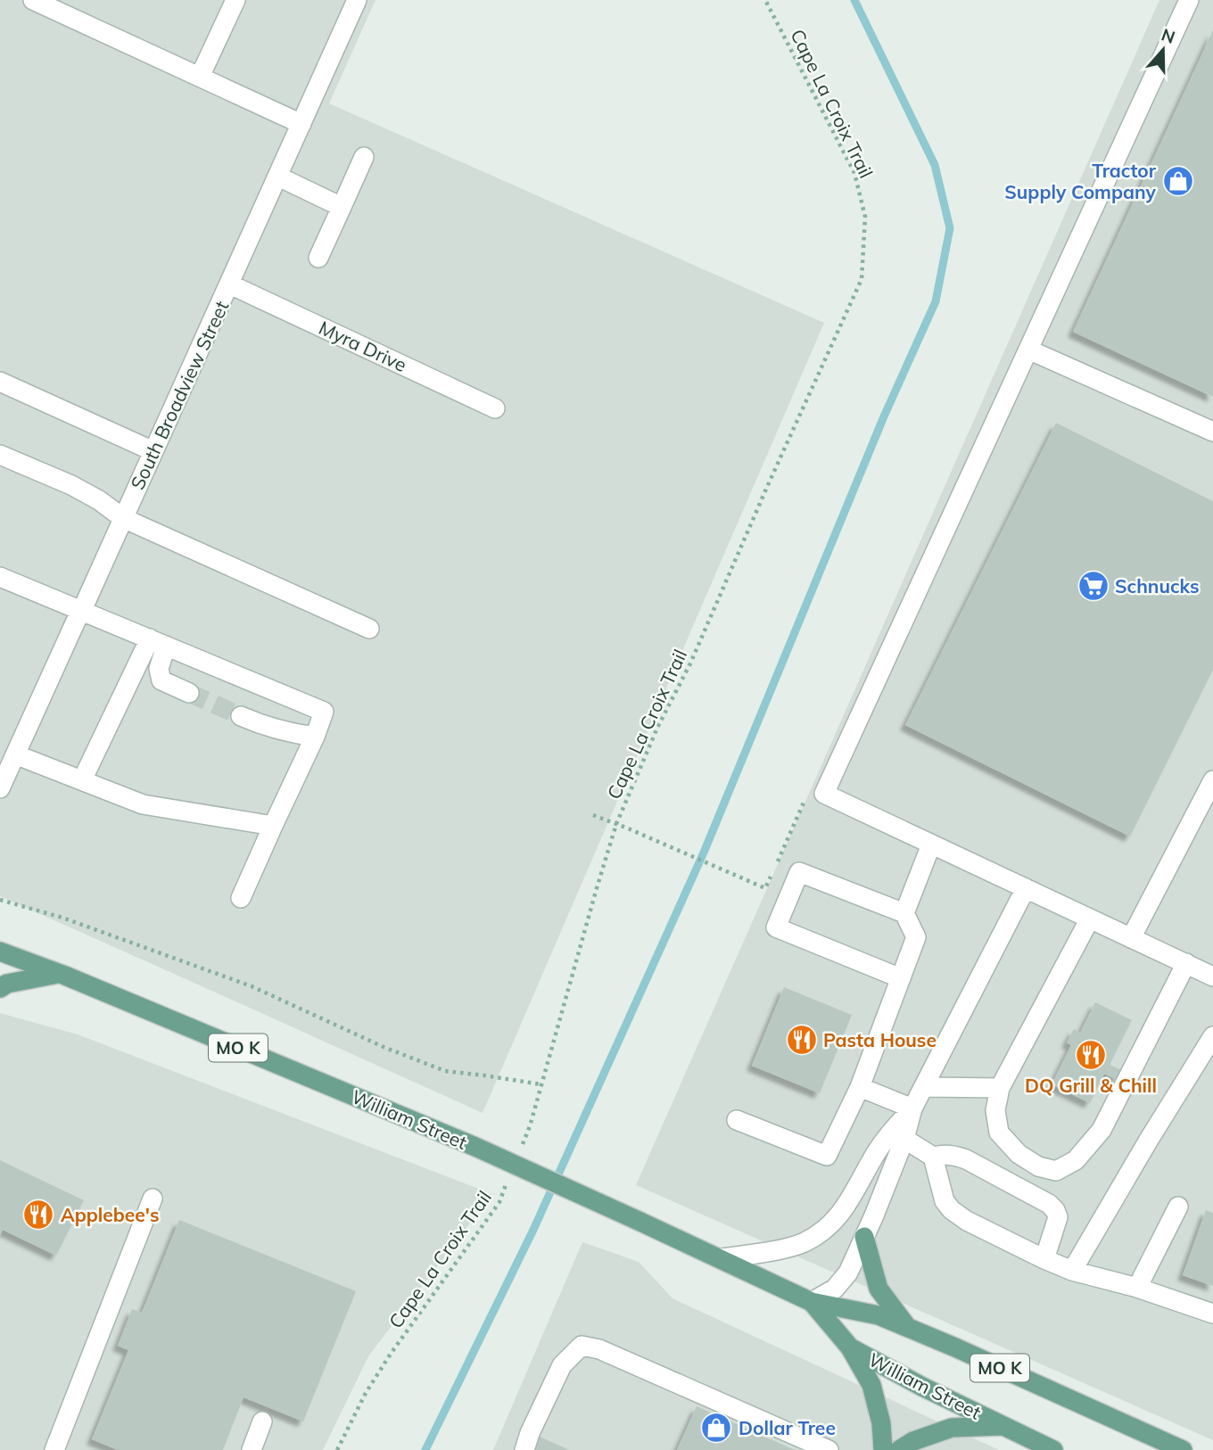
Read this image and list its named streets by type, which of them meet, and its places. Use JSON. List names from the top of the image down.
{
  "streets": {
    "main road": ["MO K", "William Street"],
    "street": ["Myra Drive", "South Broadview Street"],
    "path": ["Cape La Croix Trail"]
  },
  "crossings": [
    ["Myra Drive", "South Broadview Street"]
  ],
  "places": {
    "shop": ["Tractor Supply Company", "Dollar Tree"],
    "supermarket": ["Schnucks"],
    "restaurant": ["Pasta House", "DQ Grill & Chill", "Applebee's"]
  },
  "north": "top"
}
